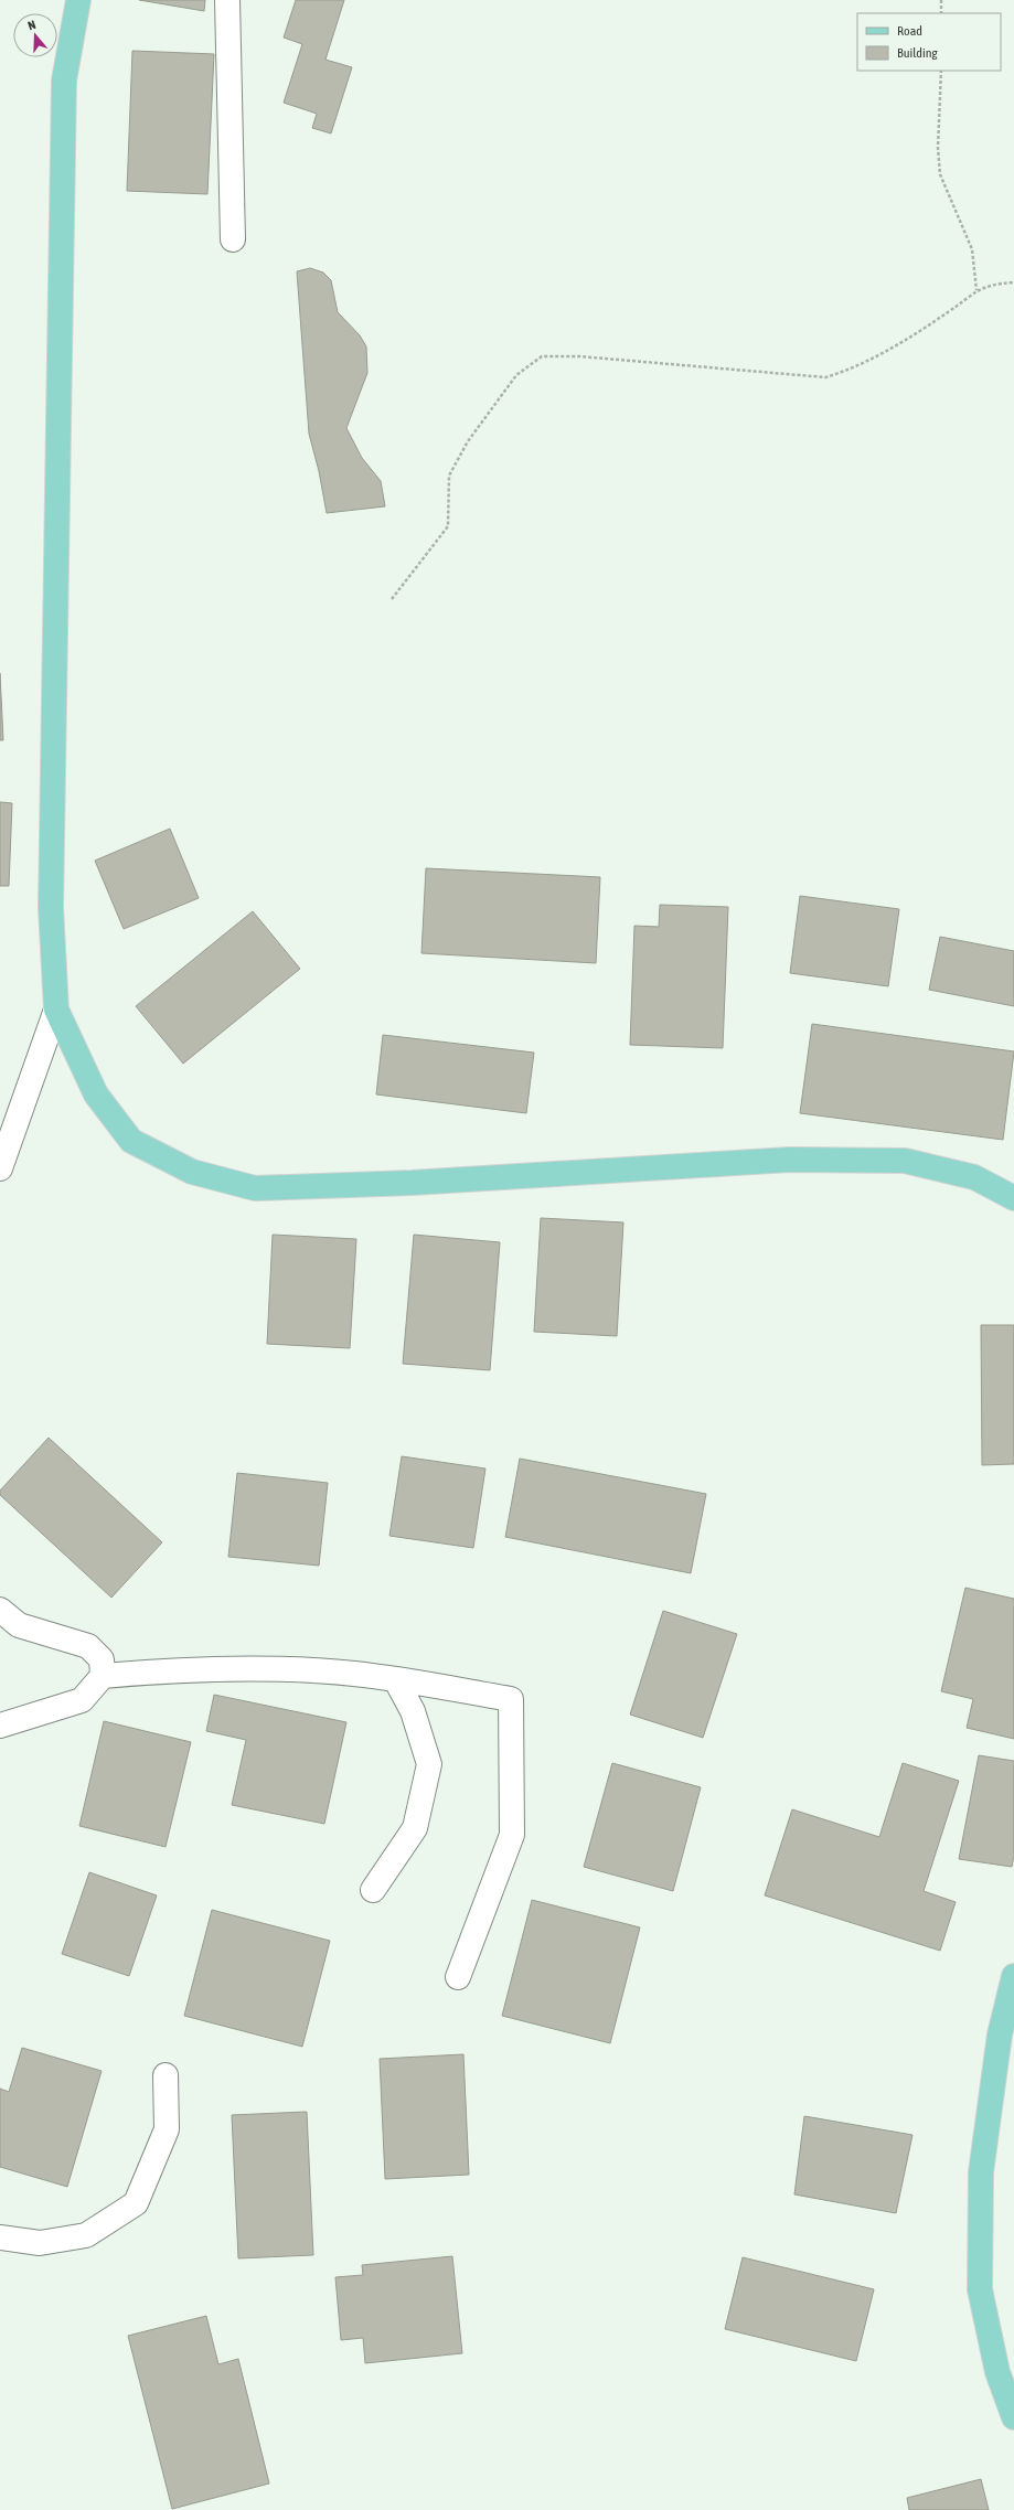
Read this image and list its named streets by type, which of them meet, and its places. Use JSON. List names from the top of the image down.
{
  "legend": ["Road", "Building"],
  "north": "top"
}
